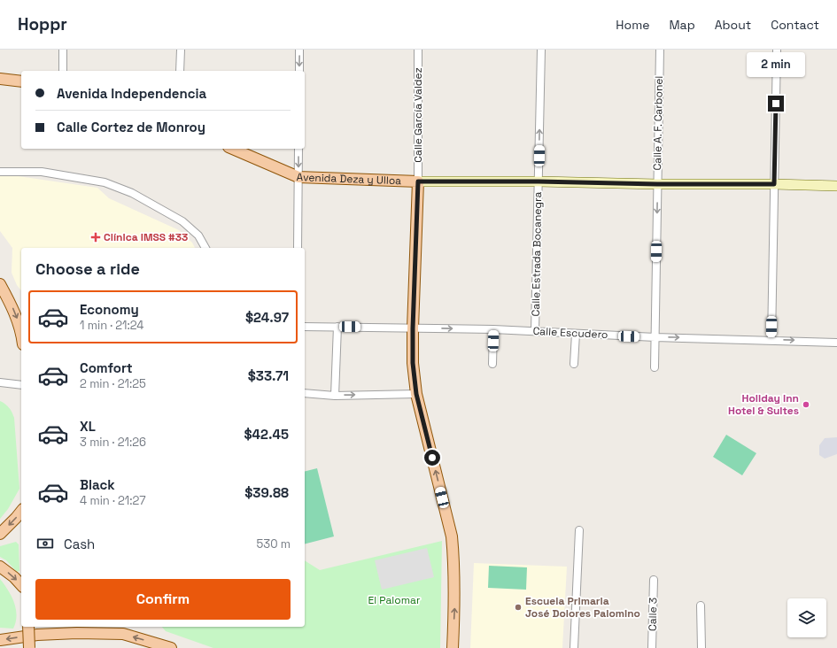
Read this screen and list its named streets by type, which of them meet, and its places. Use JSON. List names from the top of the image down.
{
  "streets": {
    "main road": ["Avenida Deza y Ulloa"],
    "street": [
      "Calle García Valdez",
      "Calle A. F. Carbonel",
      "Calle Estrada Bocanegra",
      "Calle Escudero",
      "Calle 3"
    ]
  },
  "crossings": [
    ["Calle García Valdez", "Avenida Deza y Ulloa"],
    ["Calle A. F. Carbonel", "Avenida Deza y Ulloa"],
    ["Calle A. F. Carbonel", "Calle Escudero"],
    ["Avenida Deza y Ulloa", "Calle Estrada Bocanegra"],
    ["Calle Estrada Bocanegra", "Calle Escudero"]
  ],
  "one_way": ["Calle A. F. Carbonel", "Calle Estrada Bocanegra", "Calle Escudero"],
  "parks": ["El Palomar"],
  "places": {
    "health": ["Clínica IMSS #33"],
    "other": ["Holiday Inn Hotel & Suites", "Escuela Primaria José Dolores Palomino"]
  },
  "page": {
    "header": "Hoppr",
    "nav": [
      "Home",
      "Map",
      "About",
      "Contact"
    ],
    "bubble": "2 min",
    "banner": ["Avenida Independencia", "Calle Cortez de Monroy"],
    "heading": "Choose a ride",
    "list": [
      {
        "name": "Economy",
        "note": "1 min · 21:24",
        "value": "$24.97"
      },
      {
        "name": "Comfort",
        "note": "2 min · 21:25",
        "value": "$33.71"
      },
      {
        "name": "XL",
        "note": "3 min · 21:26",
        "value": "$42.45"
      },
      {
        "name": "Black",
        "note": "4 min · 21:27",
        "value": "$39.88"
      }
    ],
    "pay": ["Cash", "530 m"],
    "buttons": "Confirm"
  }
}
